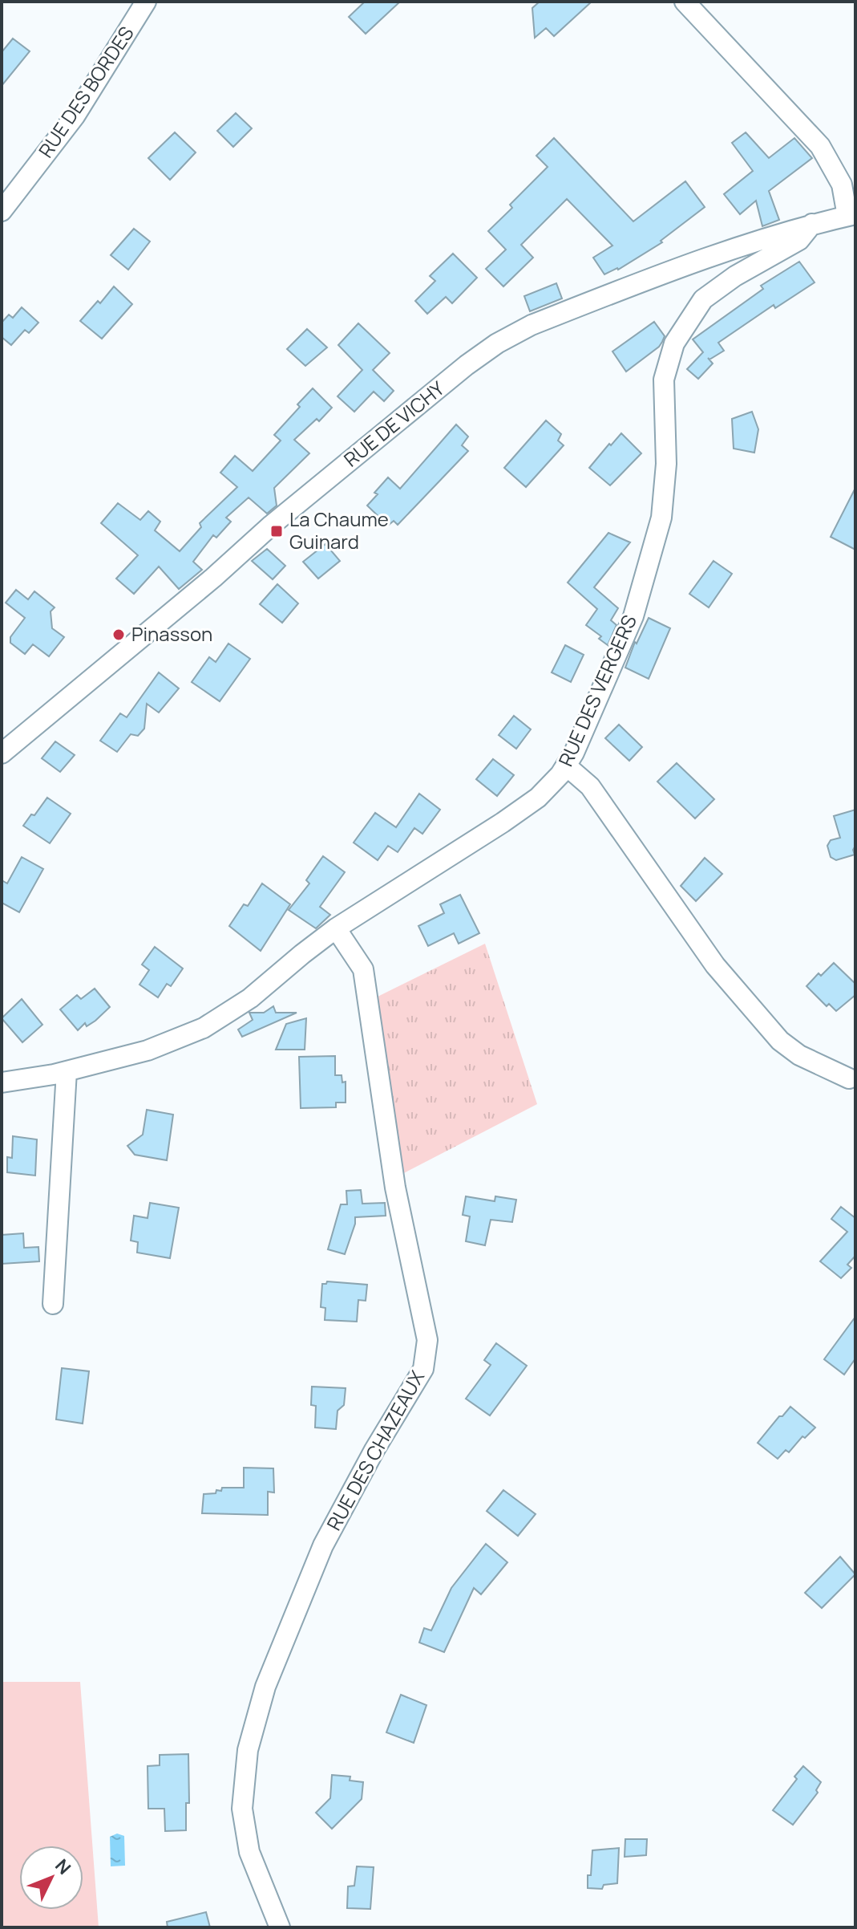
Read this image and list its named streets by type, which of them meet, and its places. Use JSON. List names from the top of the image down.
{
  "streets": {
    "street": [
      "RUE DES BORDES",
      "RUE DE VICHY",
      "RUE DES VERGERS",
      "RUE DES CHAZEAUX"
    ]
  },
  "crossings": [
    ["RUE DE VICHY", "RUE DES VERGERS"],
    ["RUE DES VERGERS", "RUE DES CHAZEAUX"]
  ],
  "places": {
    "transit": ["La Chaume Guinard"],
    "other": ["Pinasson"]
  },
  "north": "top right"
}
